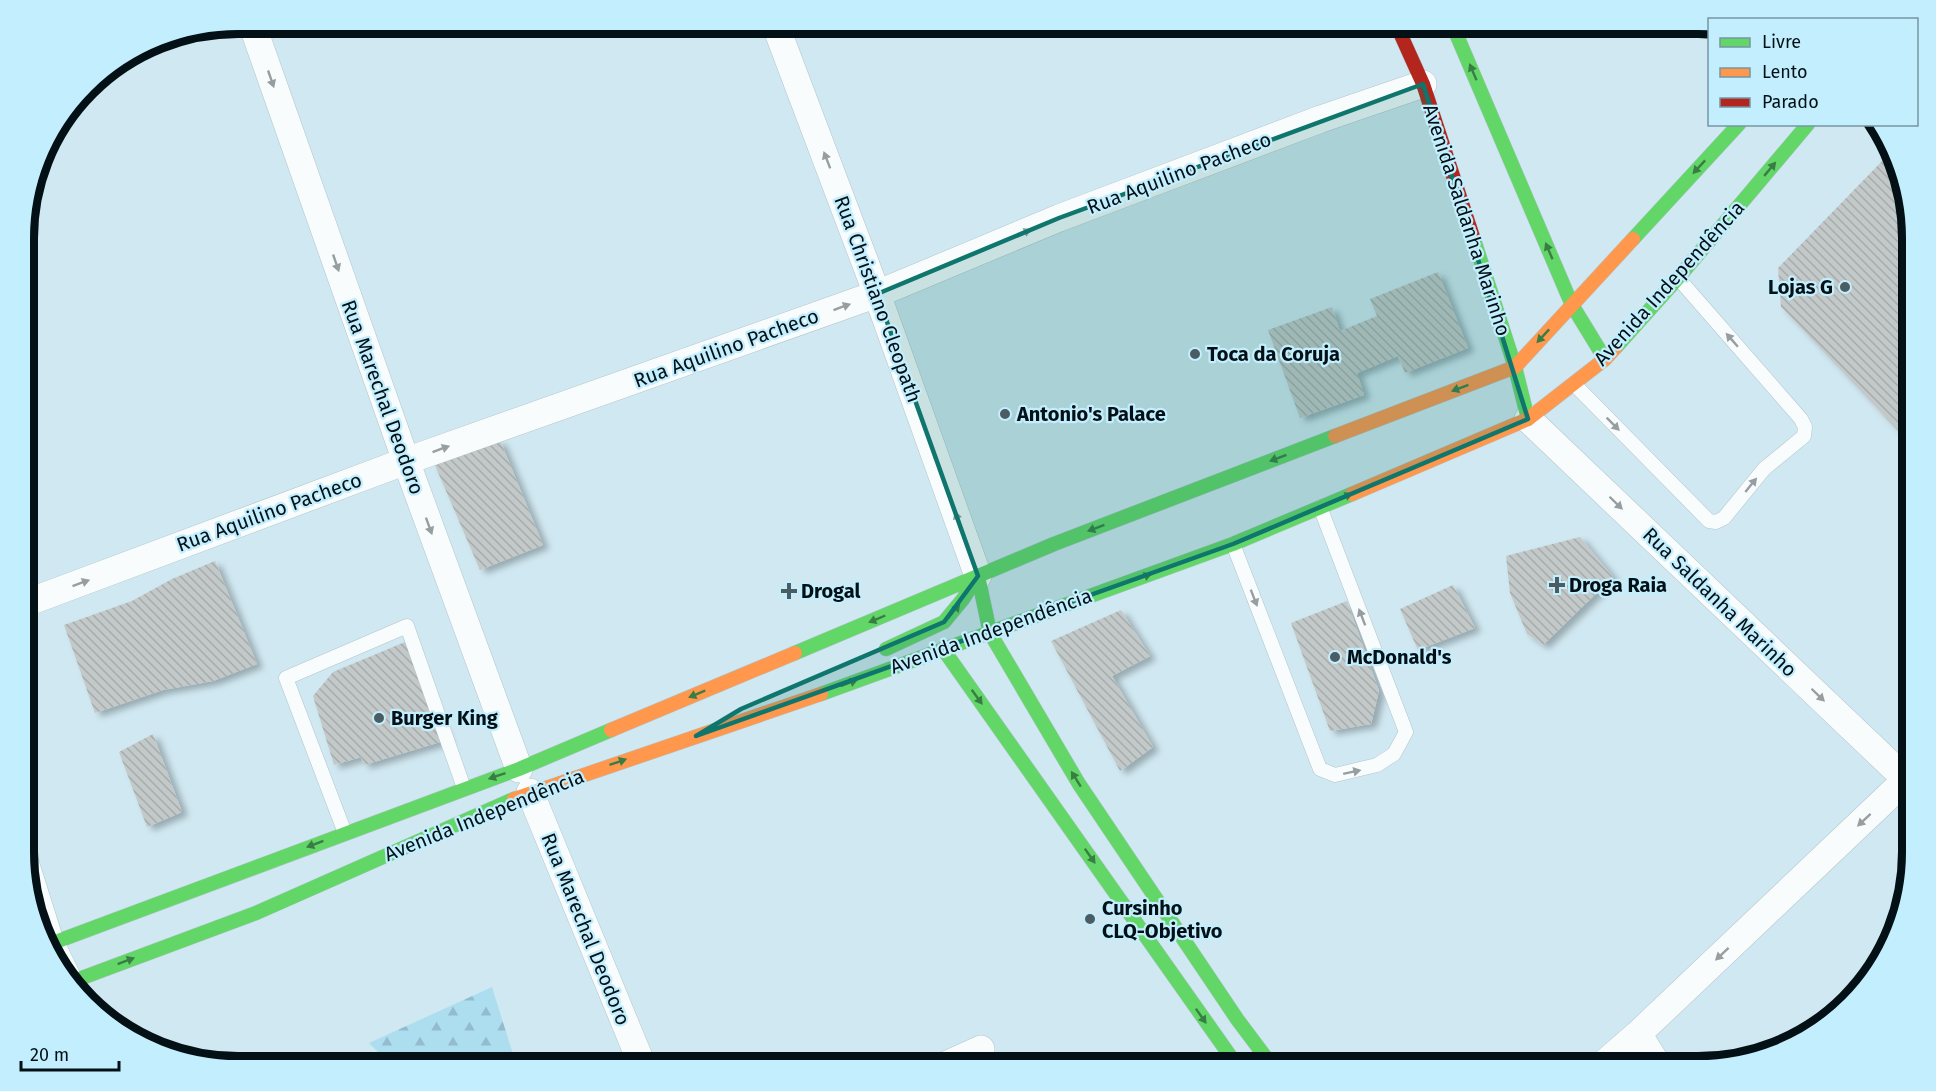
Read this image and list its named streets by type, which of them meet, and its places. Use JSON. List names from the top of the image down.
{
  "streets": {
    "main road": ["Avenida Saldanha Marinho", "Avenida Independência"],
    "street": [
      "Rua Aquilino Pacheco",
      "Rua Christiano Cleopath",
      "Rua Marechal Deodoro",
      "Rua Saldanha Marinho"
    ]
  },
  "crossings": [
    ["Rua Aquilino Pacheco", "Avenida Saldanha Marinho"],
    ["Rua Aquilino Pacheco", "Rua Christiano Cleopath"],
    ["Rua Aquilino Pacheco", "Rua Marechal Deodoro"],
    ["Avenida Saldanha Marinho", "Avenida Independência"],
    ["Avenida Saldanha Marinho", "Rua Saldanha Marinho"],
    ["Avenida Independência", "Rua Christiano Cleopath"],
    ["Avenida Independência", "Rua Marechal Deodoro"],
    ["Avenida Independência", "Rua Saldanha Marinho"]
  ],
  "one_way": [
    "Rua Aquilino Pacheco",
    "Rua Christiano Cleopath",
    "Rua Marechal Deodoro",
    "Rua Saldanha Marinho"
  ],
  "places": {
    "other": [
      "Lojas G",
      "Toca da Coruja",
      "Antonio's Palace",
      "McDonald's",
      "Burger King",
      "Cursinho CLQ-Objetivo"
    ],
    "health": ["Droga Raia", "Drogal"]
  },
  "legend": ["Livre", "Lento", "Parado"],
  "scale_bar": "20 m"
}
